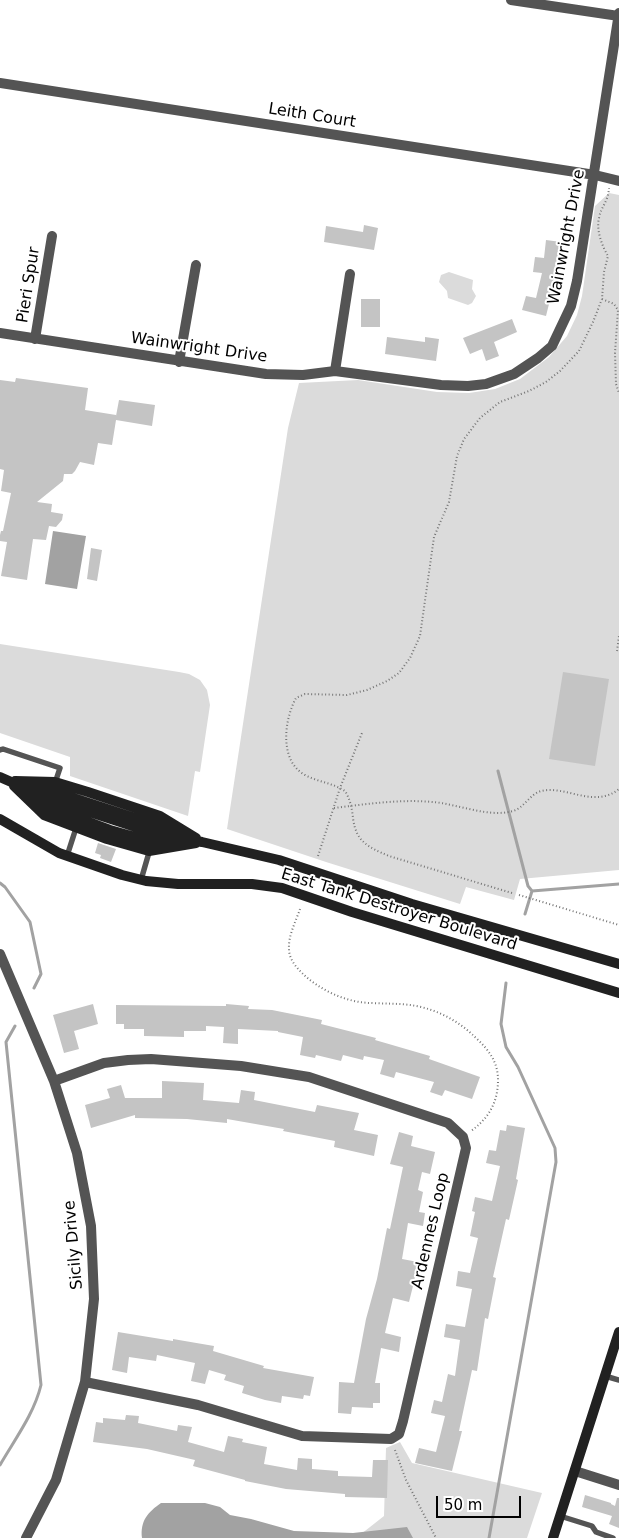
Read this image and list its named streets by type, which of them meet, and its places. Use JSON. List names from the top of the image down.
{
  "streets": {
    "street": [
      "Leith Court",
      "Wainwright Drive",
      "Pieri Spur",
      "East Tank Destroyer Boulevard",
      "Ardennes Loop",
      "Sicily Drive"
    ]
  },
  "crossings": [
    ["Leith Court", "Wainwright Drive"],
    ["Wainwright Drive", "Pieri Spur"]
  ],
  "scale_bar": "50 m"
}
